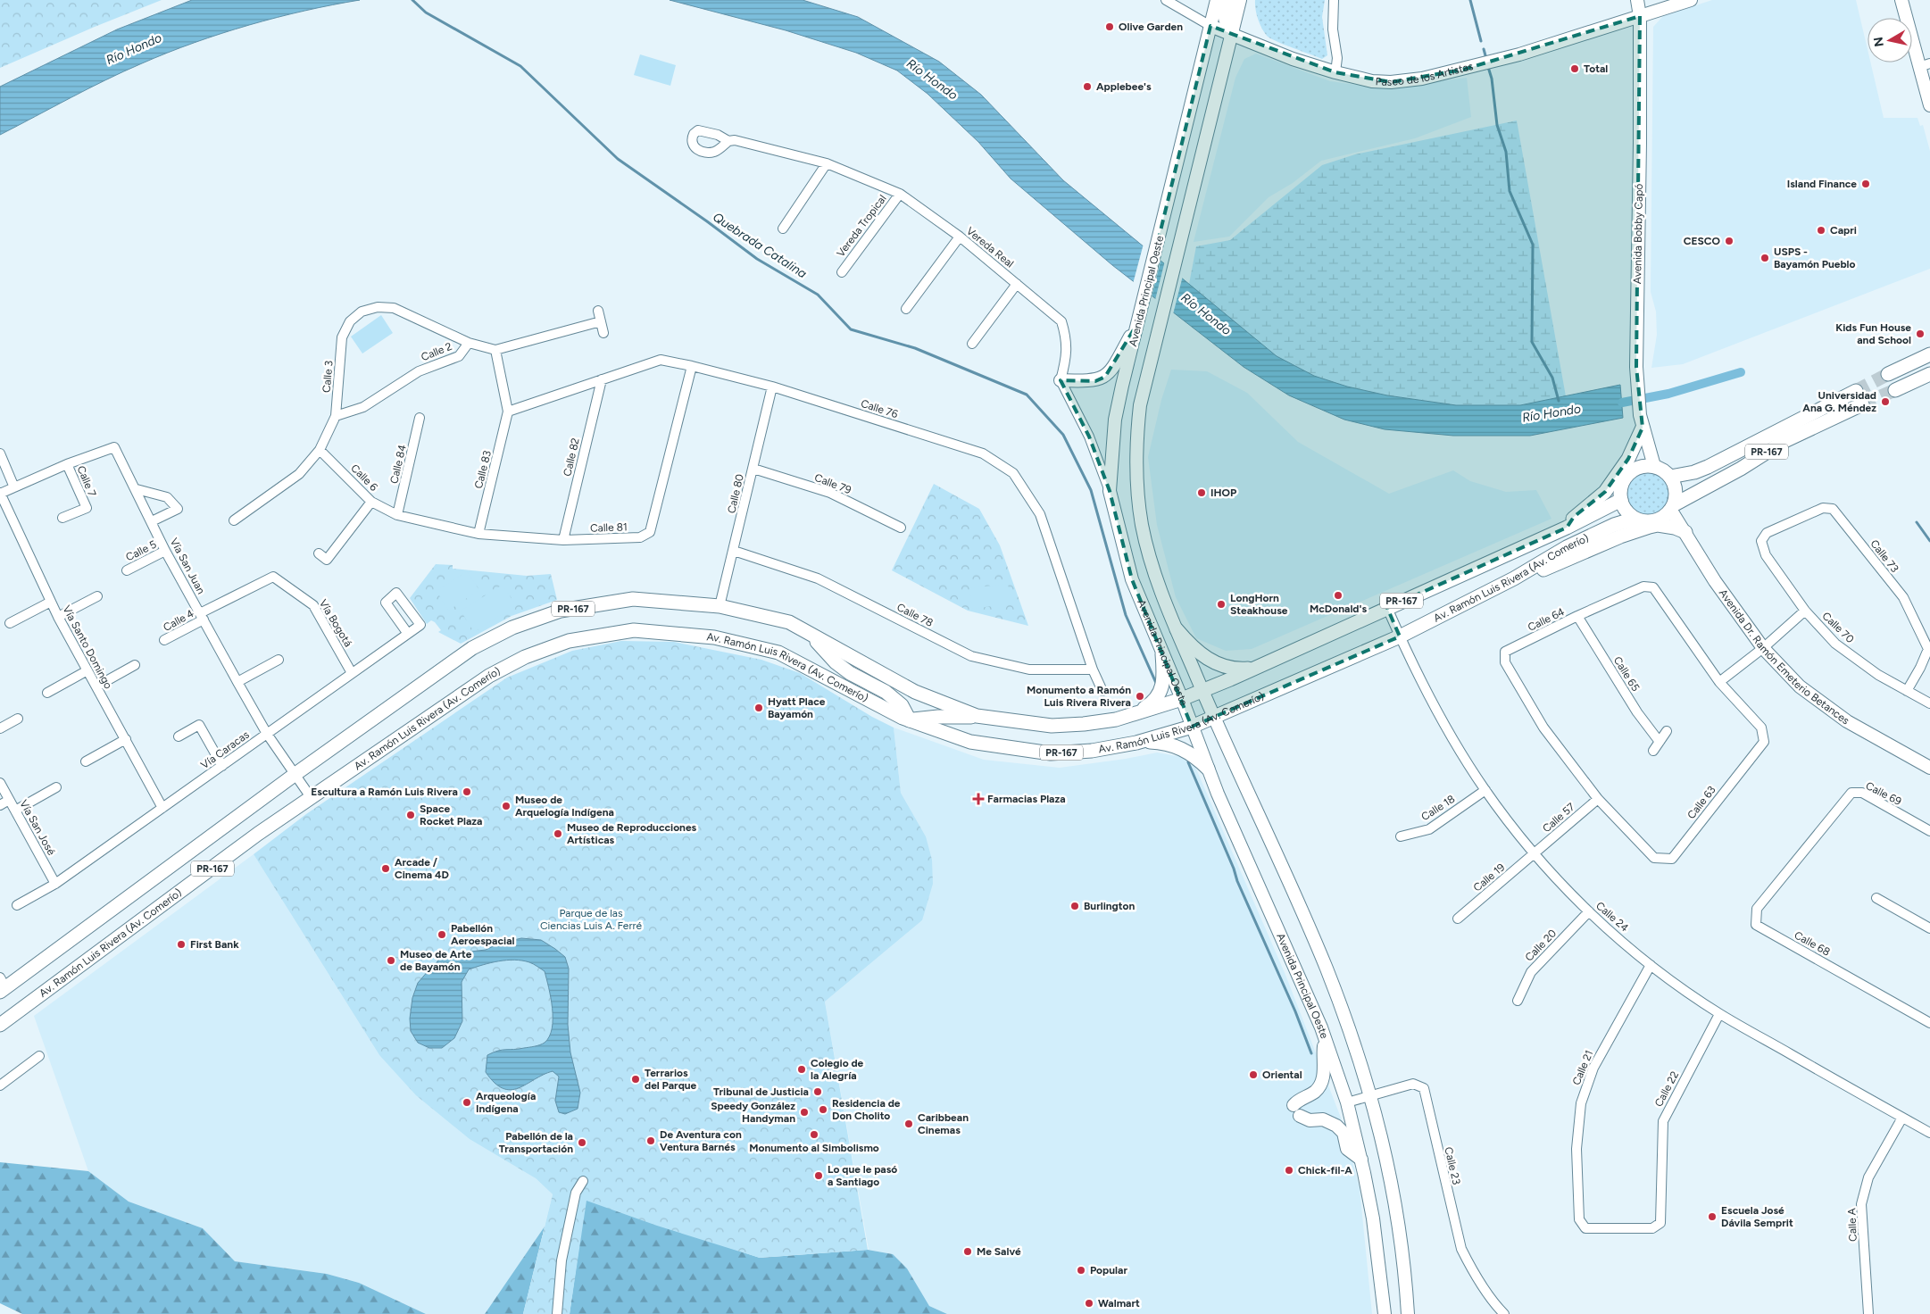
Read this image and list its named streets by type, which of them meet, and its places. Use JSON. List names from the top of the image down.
{
  "streets": {
    "main road": [
      "Paseo de los Artistas",
      "Avenida Bobby Capó",
      "Avenida Principal Oeste",
      "PR-167",
      "Av. Ramón Luis Rivera (Av. Comerío)",
      "Avenida Dr. Ramón Emeterio Betances"
    ],
    "street": [
      "Vereda Tropical",
      "Vereda Real",
      "Calle 2",
      "Calle 3",
      "Calle 76",
      "Calle 82",
      "Calle 84",
      "Calle 83",
      "Calle 6",
      "Calle 7",
      "Calle 79",
      "Calle 80",
      "Calle 81",
      "Calle 5",
      "Calle 73",
      "Vía San Juan",
      "Calle 78",
      "Calle 64",
      "Calle 4",
      "Vía Bogotá",
      "Calle 70",
      "Vía Santo Domingo",
      "Calle 65",
      "Vía Caracas",
      "Calle 69",
      "Calle 63",
      "Calle 18",
      "Calle 57",
      "Vía San José",
      "Calle 19",
      "Calle 24",
      "Calle 68",
      "Calle 20",
      "Calle 21",
      "Calle 22",
      "Calle 23",
      "Calle A"
    ]
  },
  "crossings": [
    ["Paseo de los Artistas", "Avenida Bobby Capó"],
    ["Paseo de los Artistas", "Avenida Principal Oeste"],
    ["Vereda Tropical", "Vereda Real"],
    ["Avenida Bobby Capó", "PR-167"],
    ["Avenida Bobby Capó", "Av. Ramón Luis Rivera (Av. Comerío)"],
    ["Avenida Bobby Capó", "Avenida Dr. Ramón Emeterio Betances"],
    ["Avenida Principal Oeste", "Av. Ramón Luis Rivera (Av. Comerío)"],
    ["Avenida Principal Oeste", "Calle 23"],
    ["Calle 2", "Calle 3"],
    ["Calle 3", "Calle 6"],
    ["Calle 76", "Calle 82"],
    ["Calle 76", "Calle 83"],
    ["Calle 76", "Calle 80"],
    ["Calle 76", "Calle 81"],
    ["Calle 76", "Calle 78"],
    ["PR-167", "Av. Ramón Luis Rivera (Av. Comerío)"],
    ["PR-167", "Avenida Dr. Ramón Emeterio Betances"],
    ["Calle 82", "Calle 81"],
    ["Calle 84", "Calle 6"],
    ["Calle 84", "Calle 81"],
    ["Calle 83", "Calle 81"],
    ["Calle 6", "Calle 81"],
    ["Calle 7", "Vía San Juan"],
    ["Calle 79", "Calle 80"],
    ["Calle 80", "Av. Ramón Luis Rivera (Av. Comerío)"],
    ["Calle 80", "Calle 78"],
    ["Calle 5", "Vía San Juan"],
    ["Calle 73", "Calle 70"],
    ["Vía San Juan", "Av. Ramón Luis Rivera (Av. Comerío)"],
    ["Vía San Juan", "Calle 4"],
    ["Vía San Juan", "Vía Bogotá"],
    ["Vía San Juan", "Vía Santo Domingo"],
    ["Vía San Juan", "Vía Caracas"],
    ["Av. Ramón Luis Rivera (Av. Comerío)", "Avenida Dr. Ramón Emeterio Betances"],
    ["Av. Ramón Luis Rivera (Av. Comerío)", "Calle 24"],
    ["Calle 64", "Calle 65"],
    ["Calle 64", "Calle 63"],
    ["Calle 64", "Calle 57"],
    ["Calle 4", "Vía Bogotá"],
    ["Vía Bogotá", "Vía Caracas"],
    ["Vía Santo Domingo", "Vía Caracas"],
    ["Vía Caracas", "Vía San José"],
    ["Calle 69", "Calle 68"],
    ["Calle 63", "Calle 57"],
    ["Calle 18", "Calle 24"],
    ["Calle 57", "Calle 19"],
    ["Calle 57", "Calle 24"],
    ["Calle 19", "Calle 24"],
    ["Calle 24", "Calle 20"],
    ["Calle 24", "Calle 21"],
    ["Calle 24", "Calle 22"],
    ["Calle 24", "Calle A"],
    ["Calle 21", "Calle 22"]
  ],
  "water": ["Río Hondo", "Quebrada Catalina"],
  "parks": ["Parque de las Ciencias Luis A. Ferré"],
  "places": {
    "other": [
      "Olive Garden",
      "Total",
      "Applebee's",
      "Island Finance",
      "Capri",
      "CESCO",
      "USPS - Bayamón Pueblo",
      "Kids Fun House and School",
      "Universidad Ana G. Méndez",
      "IHOP",
      "McDonald's",
      "LongHorn Steakhouse",
      "Monumento a Ramón Luis Rivera Rivera",
      "Hyatt Place Bayamón",
      "Escultura a Ramón Luis Rivera",
      "Museo de Arquelogía Indígena",
      "Space Rocket Plaza",
      "Museo de Reproducciones Artísticas",
      "Arcade / Cinema 4D",
      "Burlington",
      "Pabellón Aeroespacial",
      "First Bank",
      "Museo de Arte de Bayamón",
      "Colegio de la Alegría",
      "Oriental",
      "Terrarios del Parque",
      "Tribunal de Justicia",
      "Arqueología Indígena",
      "Residencia de Don Cholito",
      "Speedy González Handyman",
      "Caribbean Cinemas",
      "Monumento al Simbolismo",
      "De Aventura con Ventura Barnés",
      "Pabellón de la Transportación",
      "Chick-fil-A",
      "Lo que le pasó a Santiago",
      "Escuela José Dávila Semprit",
      "Me Salvé",
      "Popular",
      "Walmart"
    ],
    "health": ["Farmacias Plaza"]
  },
  "north": "left"
}
